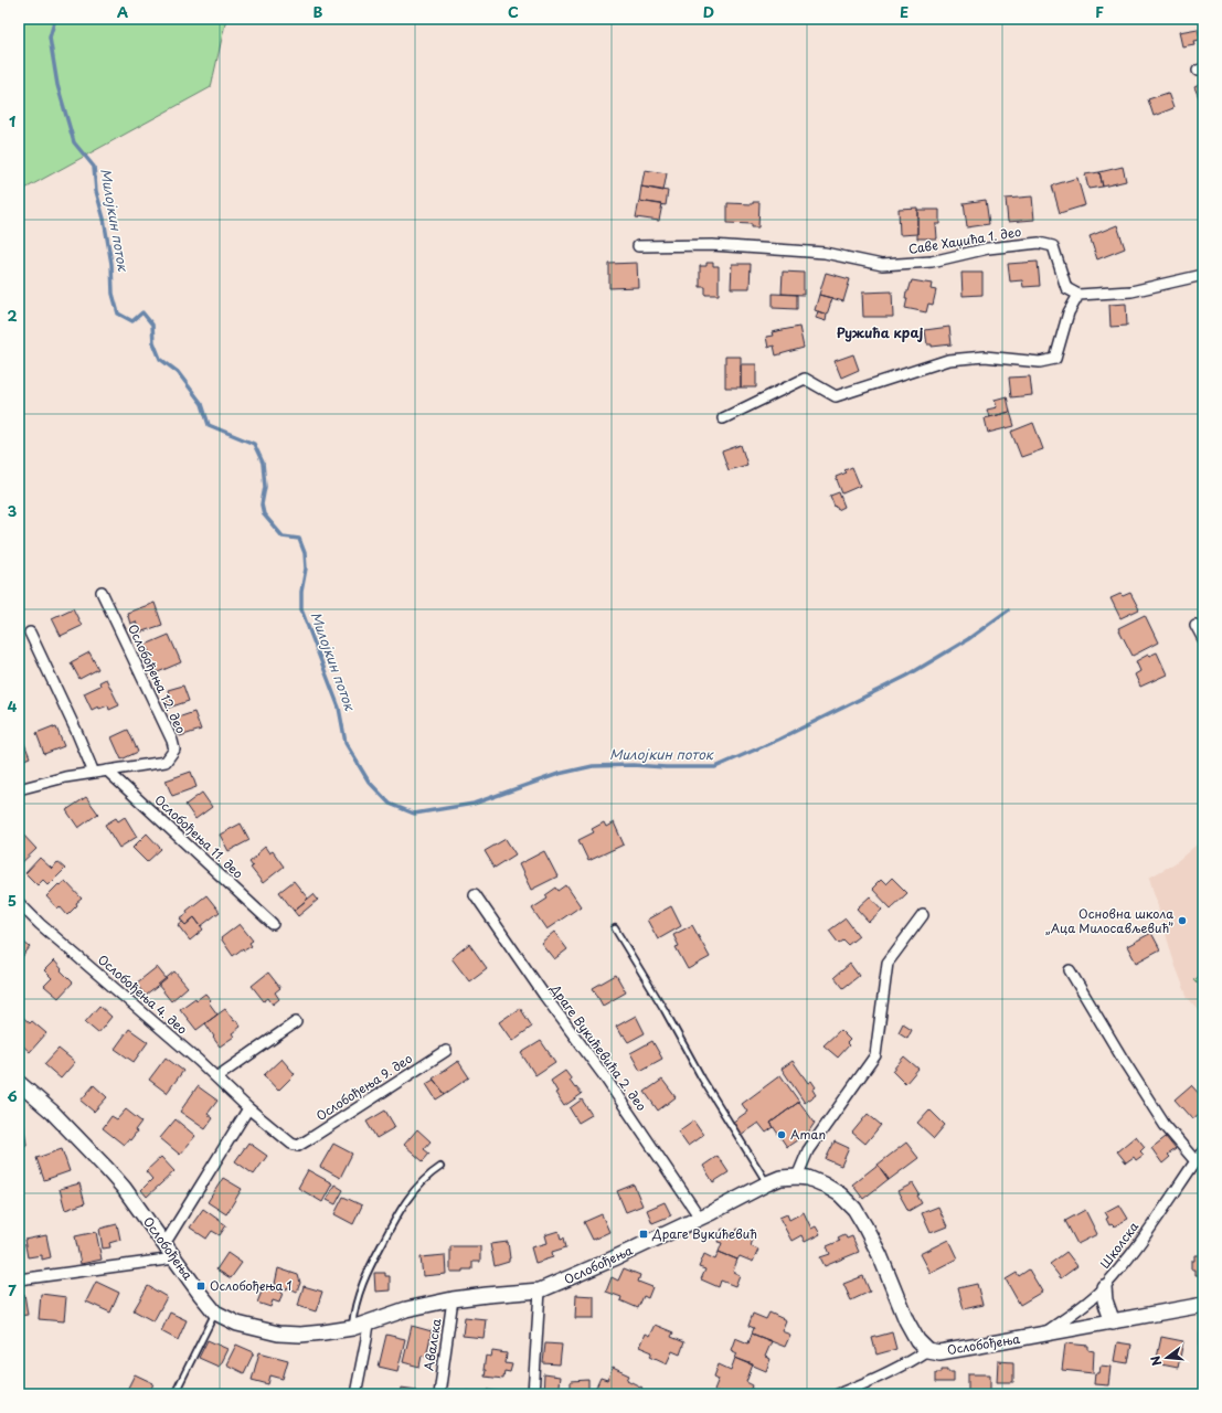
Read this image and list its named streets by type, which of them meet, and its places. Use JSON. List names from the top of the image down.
{
  "streets": {
    "street": [
      "Саве Хаџића 1. део",
      "Ослобођења 12. део",
      "Ослобођења 11. део",
      "Ослобођења 4. део",
      "Драге Вукићевића 2. део",
      "Ослобођења 9. део",
      "Школска",
      "Ослобођења",
      "Авалска"
    ]
  },
  "crossings": [
    ["Ослобођења 12. део", "Ослобођења 11. део"],
    ["Ослобођења 4. део", "Ослобођења 9. део"],
    ["Драге Вукићевића 2. део", "Ослобођења"],
    ["Школска", "Ослобођења"],
    ["Ослобођења", "Авалска"]
  ],
  "districts": ["Ружића крај"],
  "water": ["Милојкин поток"],
  "places": {
    "other": ["Основна школа „Аца Милосављевић”", "Aman"],
    "transit": ["Драге Вукићевић", "Ослобођења 1"]
  },
  "north": "left",
  "grid": {
    "columns": [
      "A",
      "B",
      "C",
      "D",
      "E",
      "F"
    ],
    "rows": [
      "1",
      "2",
      "3",
      "4",
      "5",
      "6",
      "7"
    ]
  }
}
